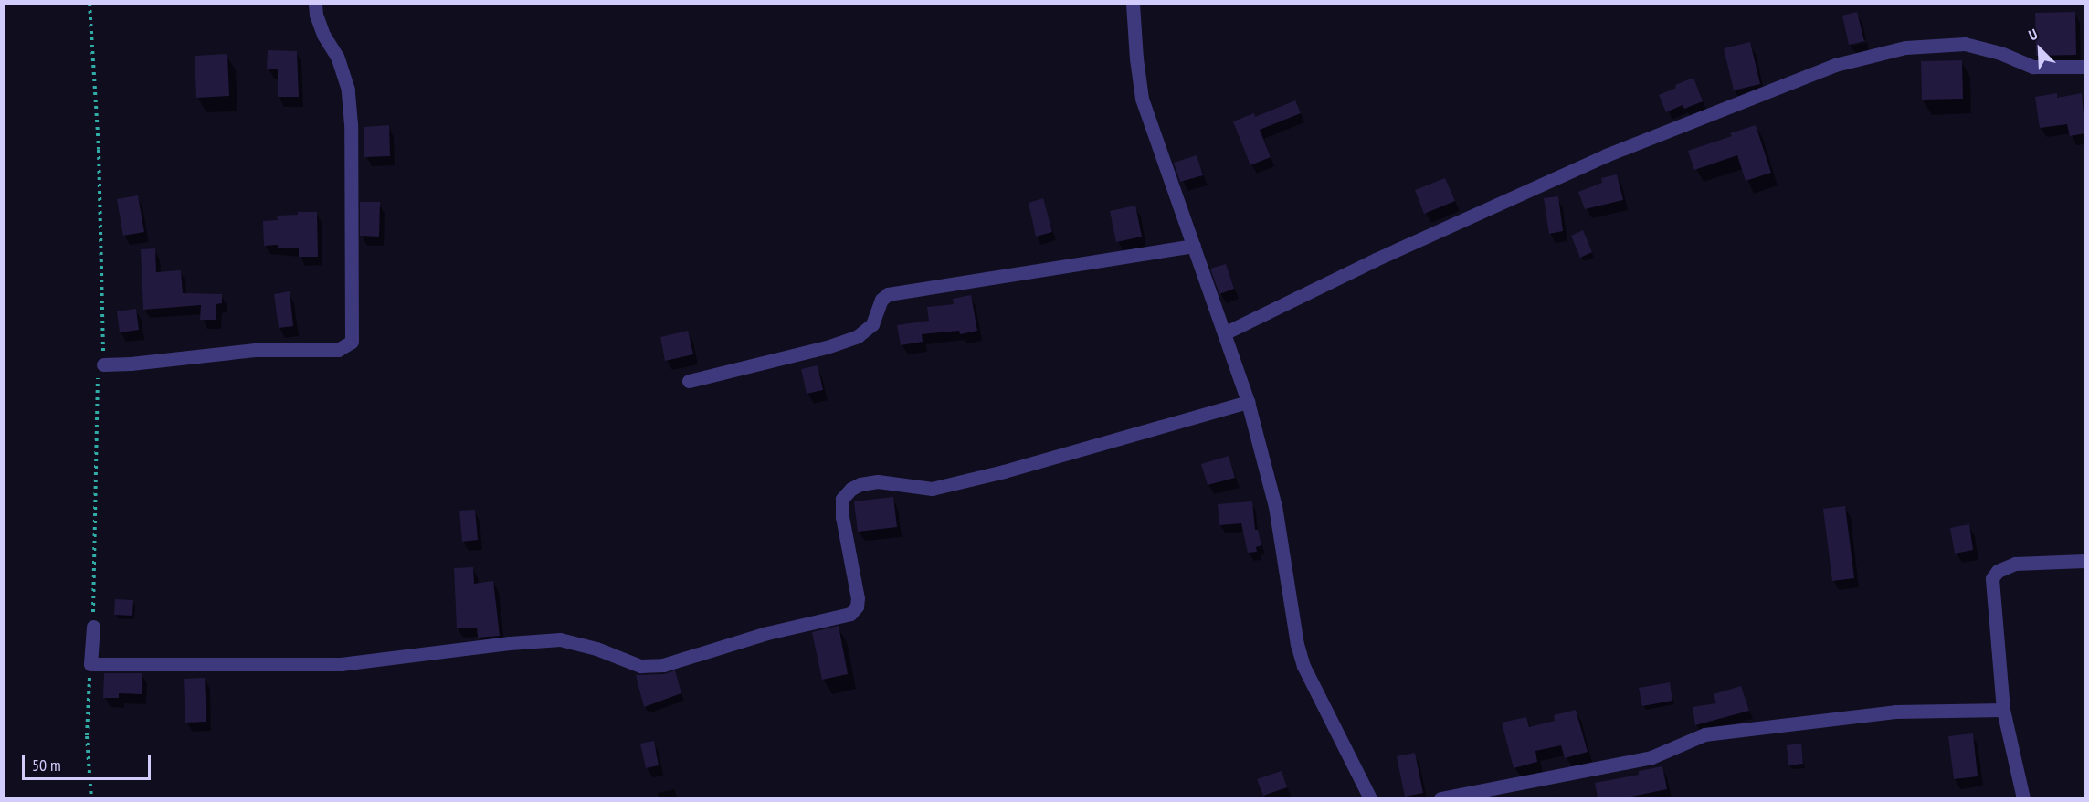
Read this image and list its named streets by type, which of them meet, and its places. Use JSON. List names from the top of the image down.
{
  "scale_bar": "50 m",
  "north": "top left"
}
